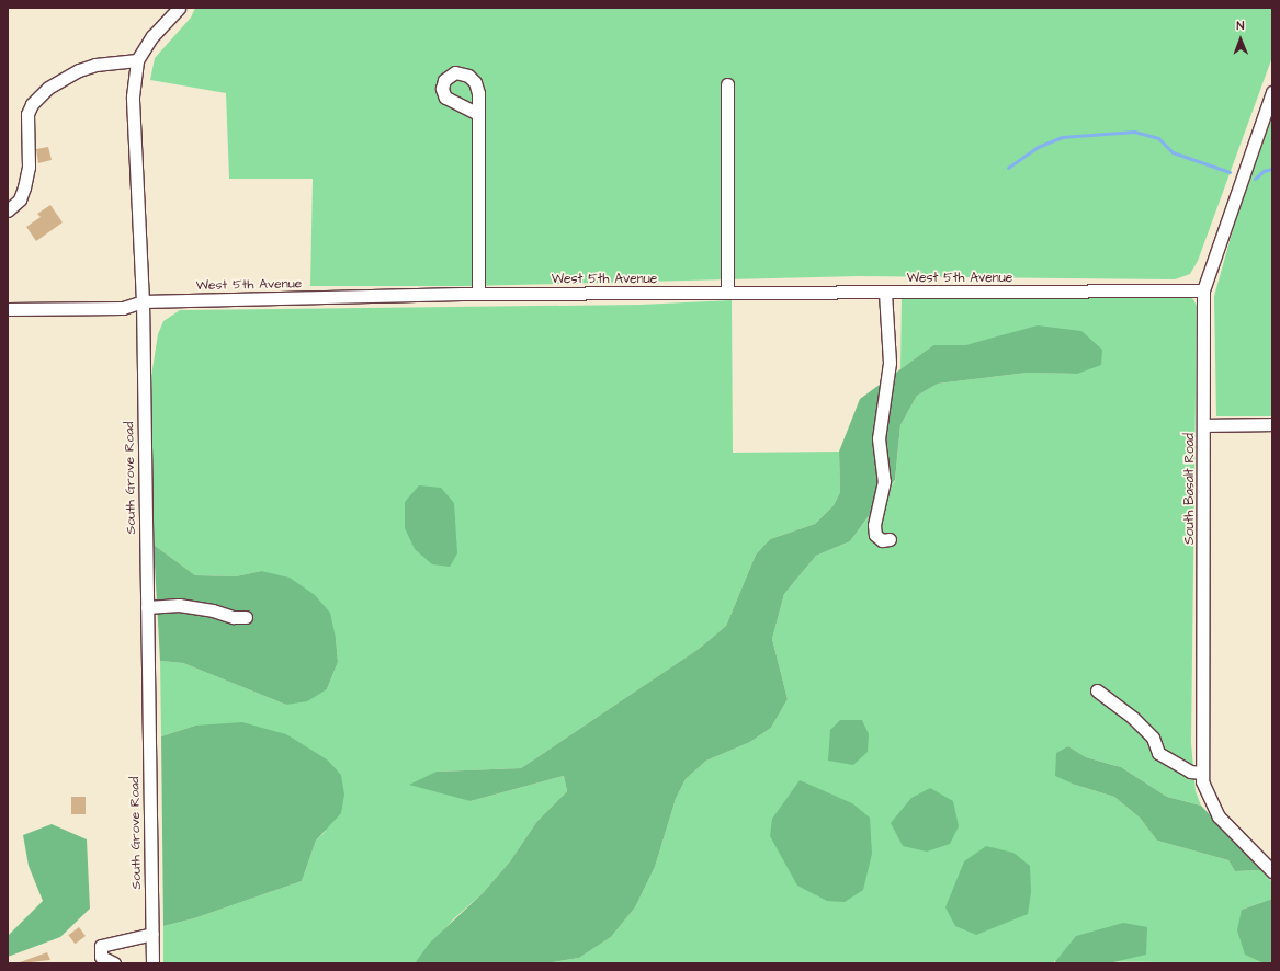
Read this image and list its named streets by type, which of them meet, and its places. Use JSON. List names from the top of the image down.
{
  "streets": {
    "street": ["West 5th Avenue", "South Grove Road", "South Basalt Road"]
  },
  "crossings": [
    ["West 5th Avenue", "South Grove Road"],
    ["West 5th Avenue", "South Basalt Road"]
  ],
  "north": "top"
}
